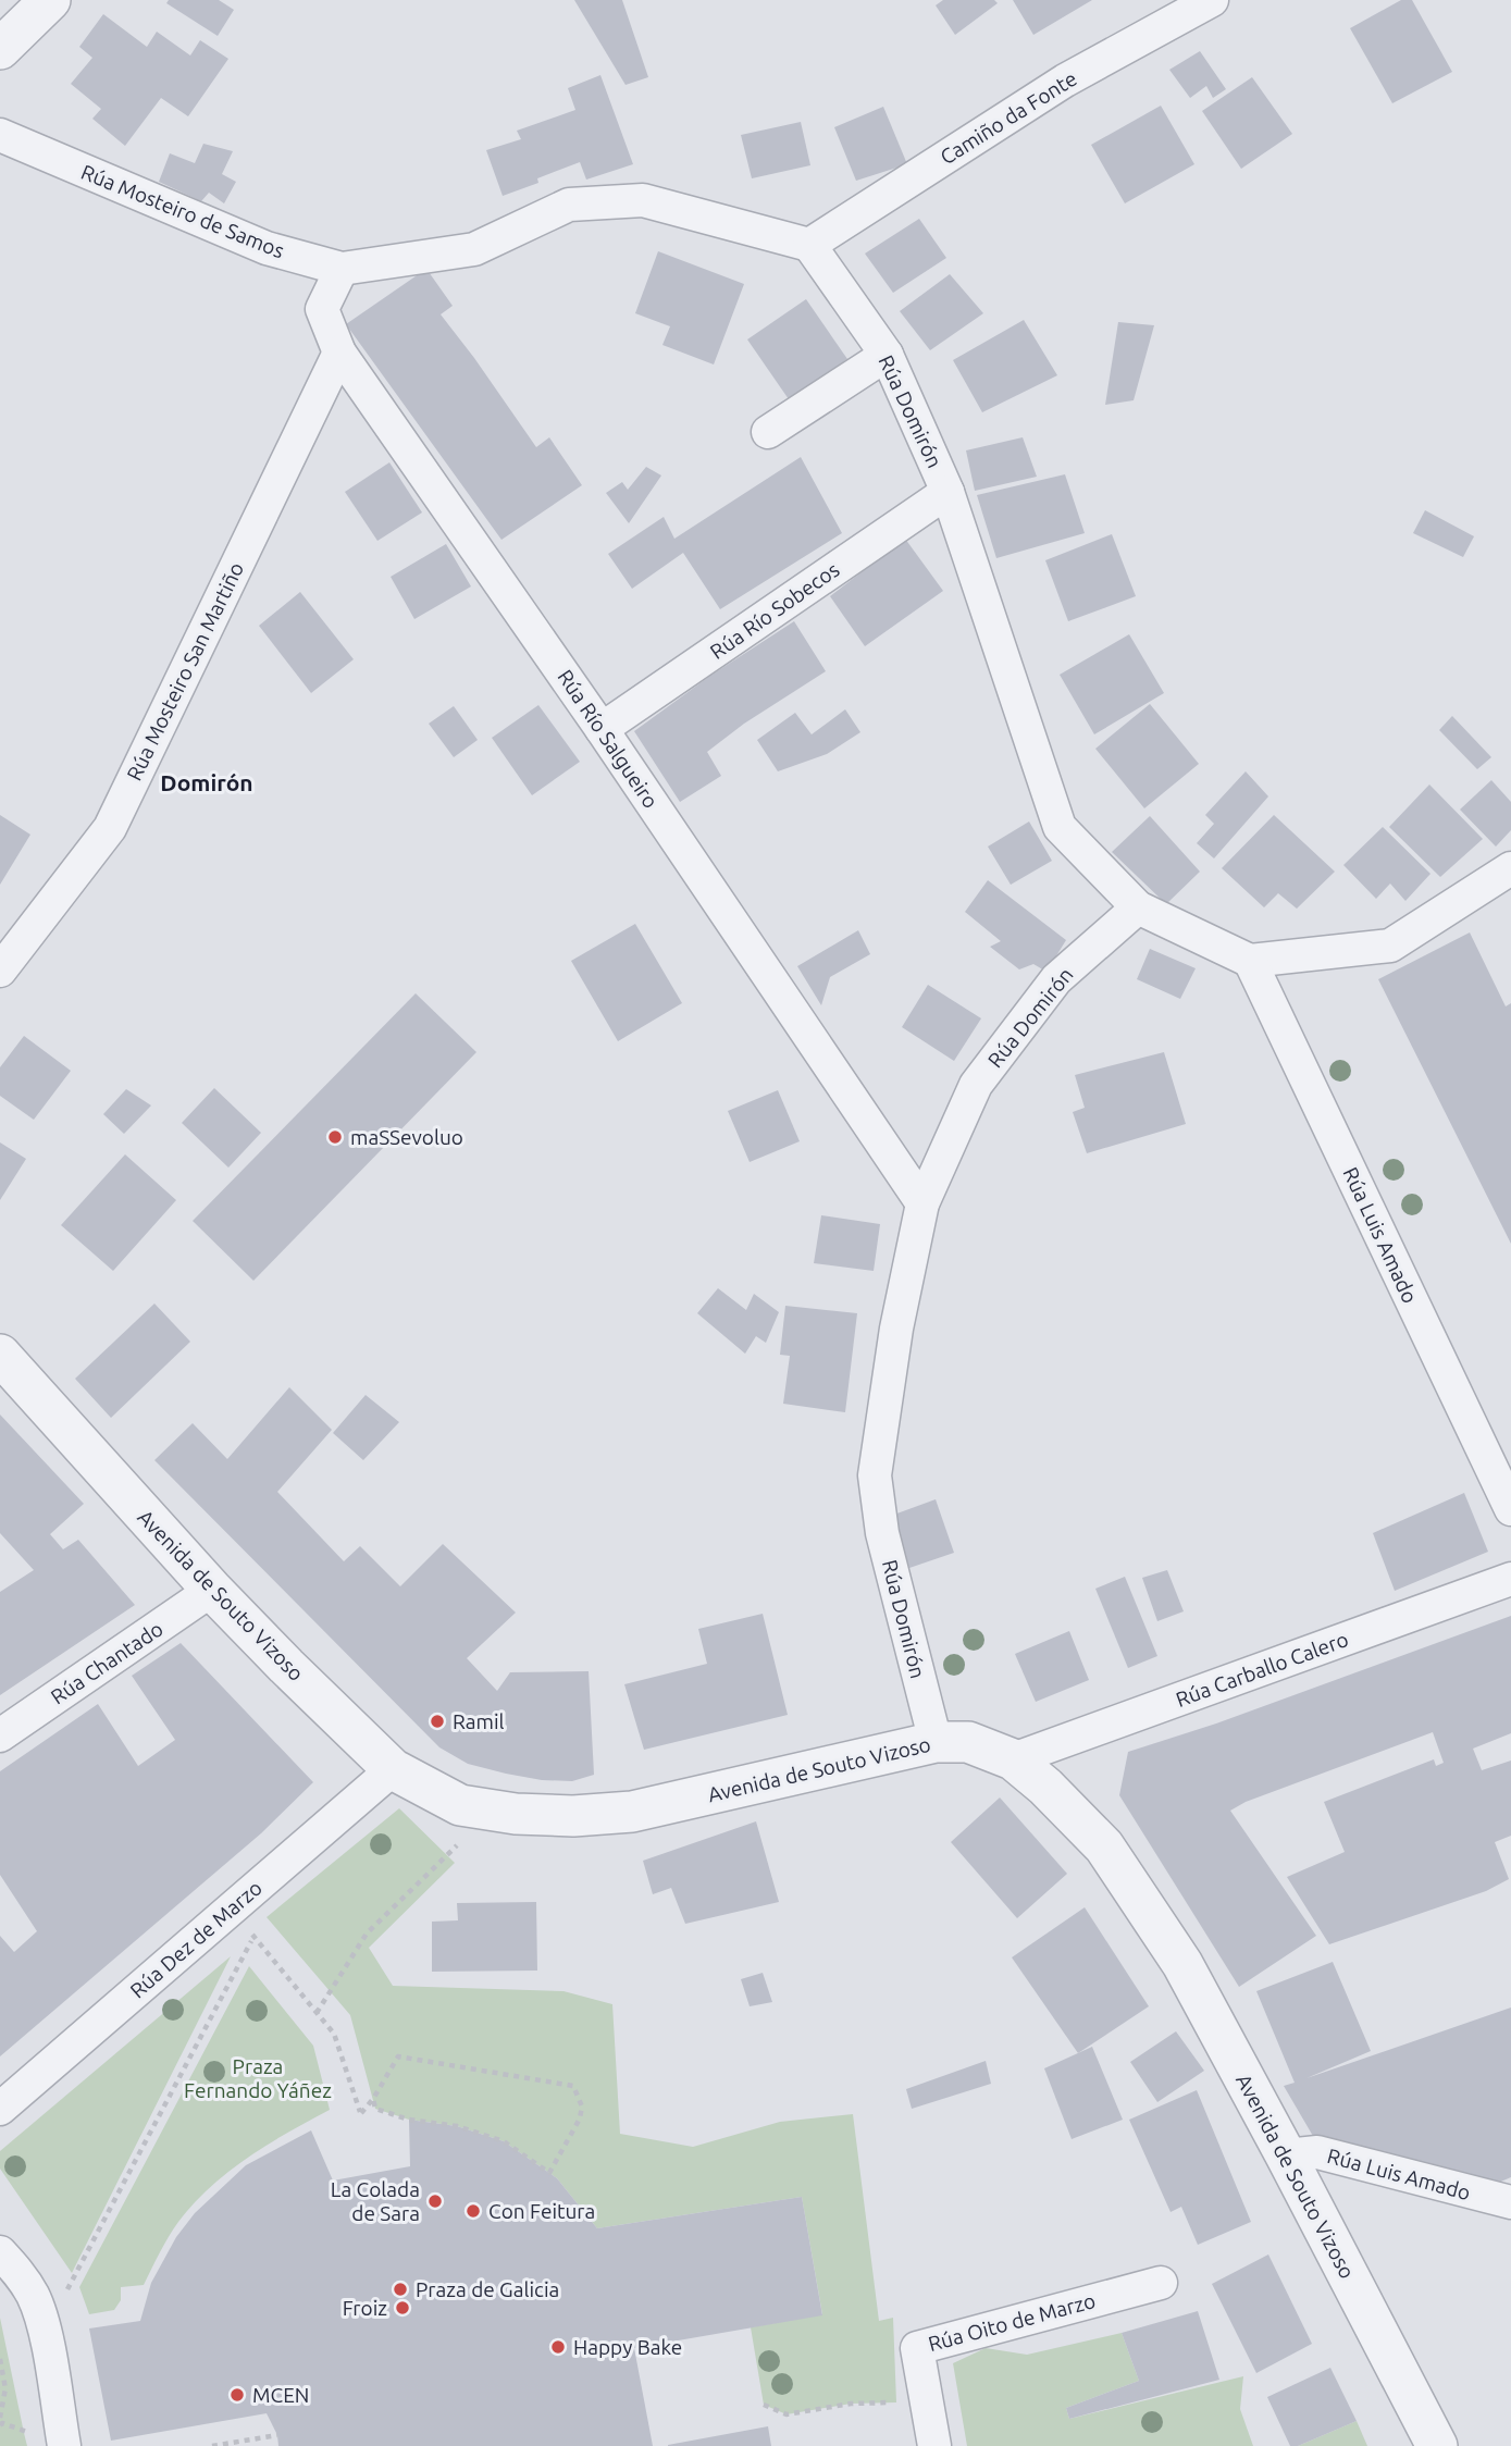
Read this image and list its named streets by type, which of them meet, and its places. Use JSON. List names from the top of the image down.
{
  "streets": {
    "street": [
      "Camiño da Fonte",
      "Rúa Mosteiro de Samos",
      "Rúa Domirón",
      "Rúa Río Sobecos",
      "Rúa Mosteiro San Martiño",
      "Rúa Río Salgueiro",
      "Rúa Luis Amado",
      "Avenida de Souto Vizoso",
      "Rúa Chantado",
      "Rúa Carballo Calero",
      "Rúa Dez de Marzo",
      "Rúa Oito de Marzo"
    ]
  },
  "crossings": [
    ["Camiño da Fonte", "Rúa Mosteiro de Samos"],
    ["Camiño da Fonte", "Rúa Domirón"],
    ["Rúa Mosteiro de Samos", "Rúa Domirón"],
    ["Rúa Mosteiro de Samos", "Rúa Río Salgueiro"],
    ["Rúa Domirón", "Rúa Río Sobecos"],
    ["Rúa Domirón", "Rúa Río Salgueiro"],
    ["Rúa Domirón", "Avenida de Souto Vizoso"],
    ["Rúa Río Sobecos", "Rúa Río Salgueiro"],
    ["Rúa Mosteiro San Martiño", "Rúa Río Salgueiro"],
    ["Rúa Luis Amado", "Avenida de Souto Vizoso"],
    ["Avenida de Souto Vizoso", "Rúa Chantado"],
    ["Avenida de Souto Vizoso", "Rúa Carballo Calero"],
    ["Avenida de Souto Vizoso", "Rúa Dez de Marzo"]
  ],
  "districts": ["Domirón"],
  "parks": ["Praza Fernando Yáñez"],
  "places": [
    "maSSevoluo",
    "Ramil",
    "La Colada de Sara",
    "Con Feitura",
    "Praza de Galicia",
    "Froiz",
    "Happy Bake",
    "MCEN"
  ]
}
